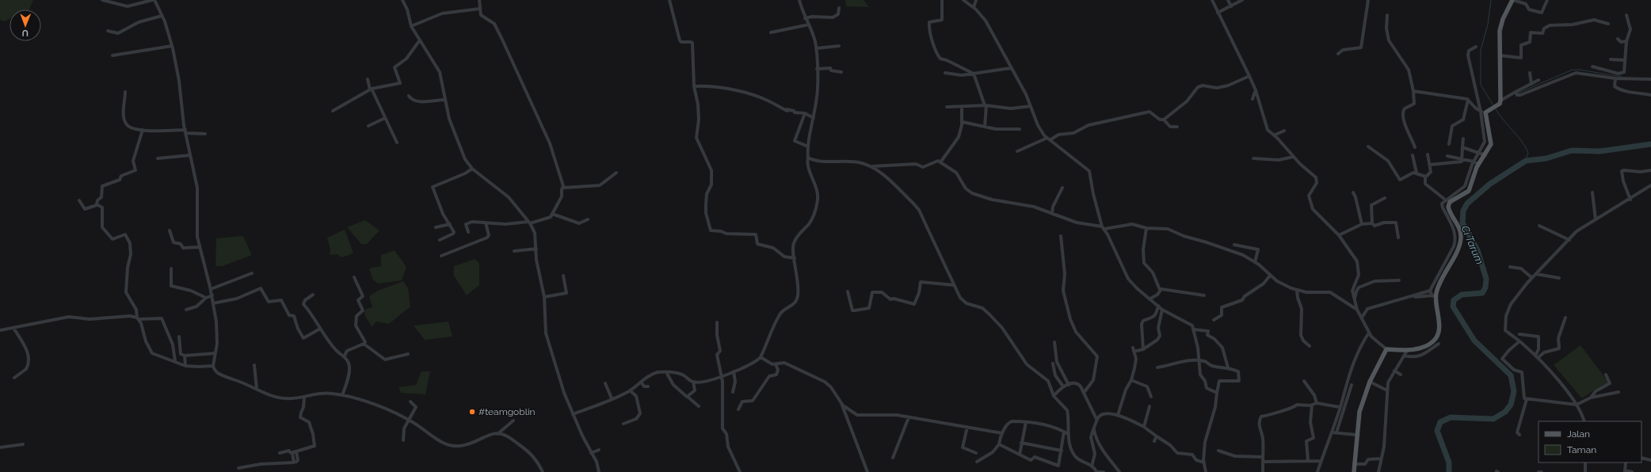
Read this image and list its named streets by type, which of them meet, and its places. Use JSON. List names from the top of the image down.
{
  "water": ["Ci Tarum"],
  "places": ["#teamgoblin"],
  "legend": ["Jalan", "Taman"],
  "north": "bottom"
}
